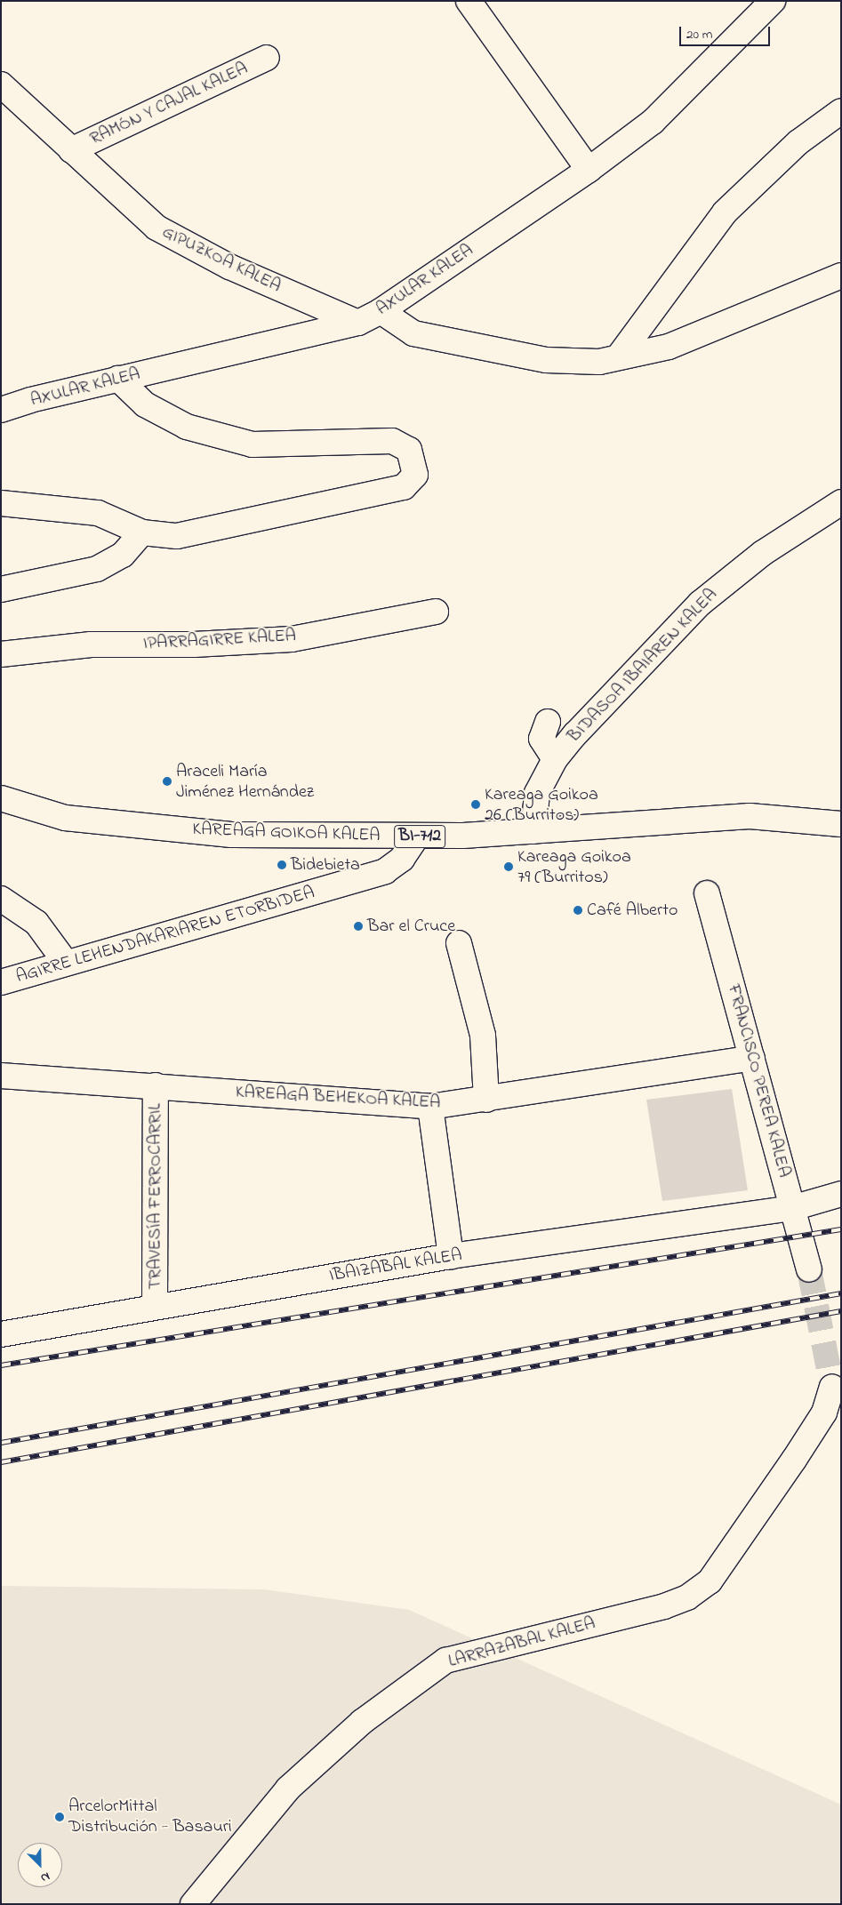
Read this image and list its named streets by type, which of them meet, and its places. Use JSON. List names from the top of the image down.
{
  "streets": {
    "street": [
      "RAMÓN Y CAJAL KALEA",
      "GIPUZKOA KALEA",
      "AXULAR KALEA",
      "IPARRAGIRRE KALEA",
      "BIDASOA IBAIAREN KALEA",
      "KAREAGA GOIKOA KALEA",
      "BI-712",
      "AGIRRE LEHENDAKARIAREN ETORBIDEA",
      "FRANCISCO PEREA KALEA",
      "KAREAGA BEHEKOA KALEA",
      "TRAVESÍA FERROCARRIL",
      "IBAIZABAL KALEA",
      "LARRAZABAL KALEA"
    ]
  },
  "crossings": [
    ["RAMÓN Y CAJAL KALEA", "GIPUZKOA KALEA"],
    ["GIPUZKOA KALEA", "AXULAR KALEA"],
    ["BIDASOA IBAIAREN KALEA", "KAREAGA GOIKOA KALEA"],
    ["KAREAGA GOIKOA KALEA", "AGIRRE LEHENDAKARIAREN ETORBIDEA"],
    ["FRANCISCO PEREA KALEA", "KAREAGA BEHEKOA KALEA"],
    ["FRANCISCO PEREA KALEA", "IBAIZABAL KALEA"],
    ["KAREAGA BEHEKOA KALEA", "TRAVESÍA FERROCARRIL"],
    ["TRAVESÍA FERROCARRIL", "IBAIZABAL KALEA"]
  ],
  "places": [
    "Araceli María Jiménez Hernández",
    "Kareaga Goikoa 26 (Burritos)",
    "Bidebieta",
    "Kareaga Goikoa 79 (Burritos)",
    "Café Alberto",
    "Bar el Cruce",
    "ArcelorMittal Distribución - Basauri"
  ],
  "scale_bar": "20 m",
  "north": "bottom right"
}
